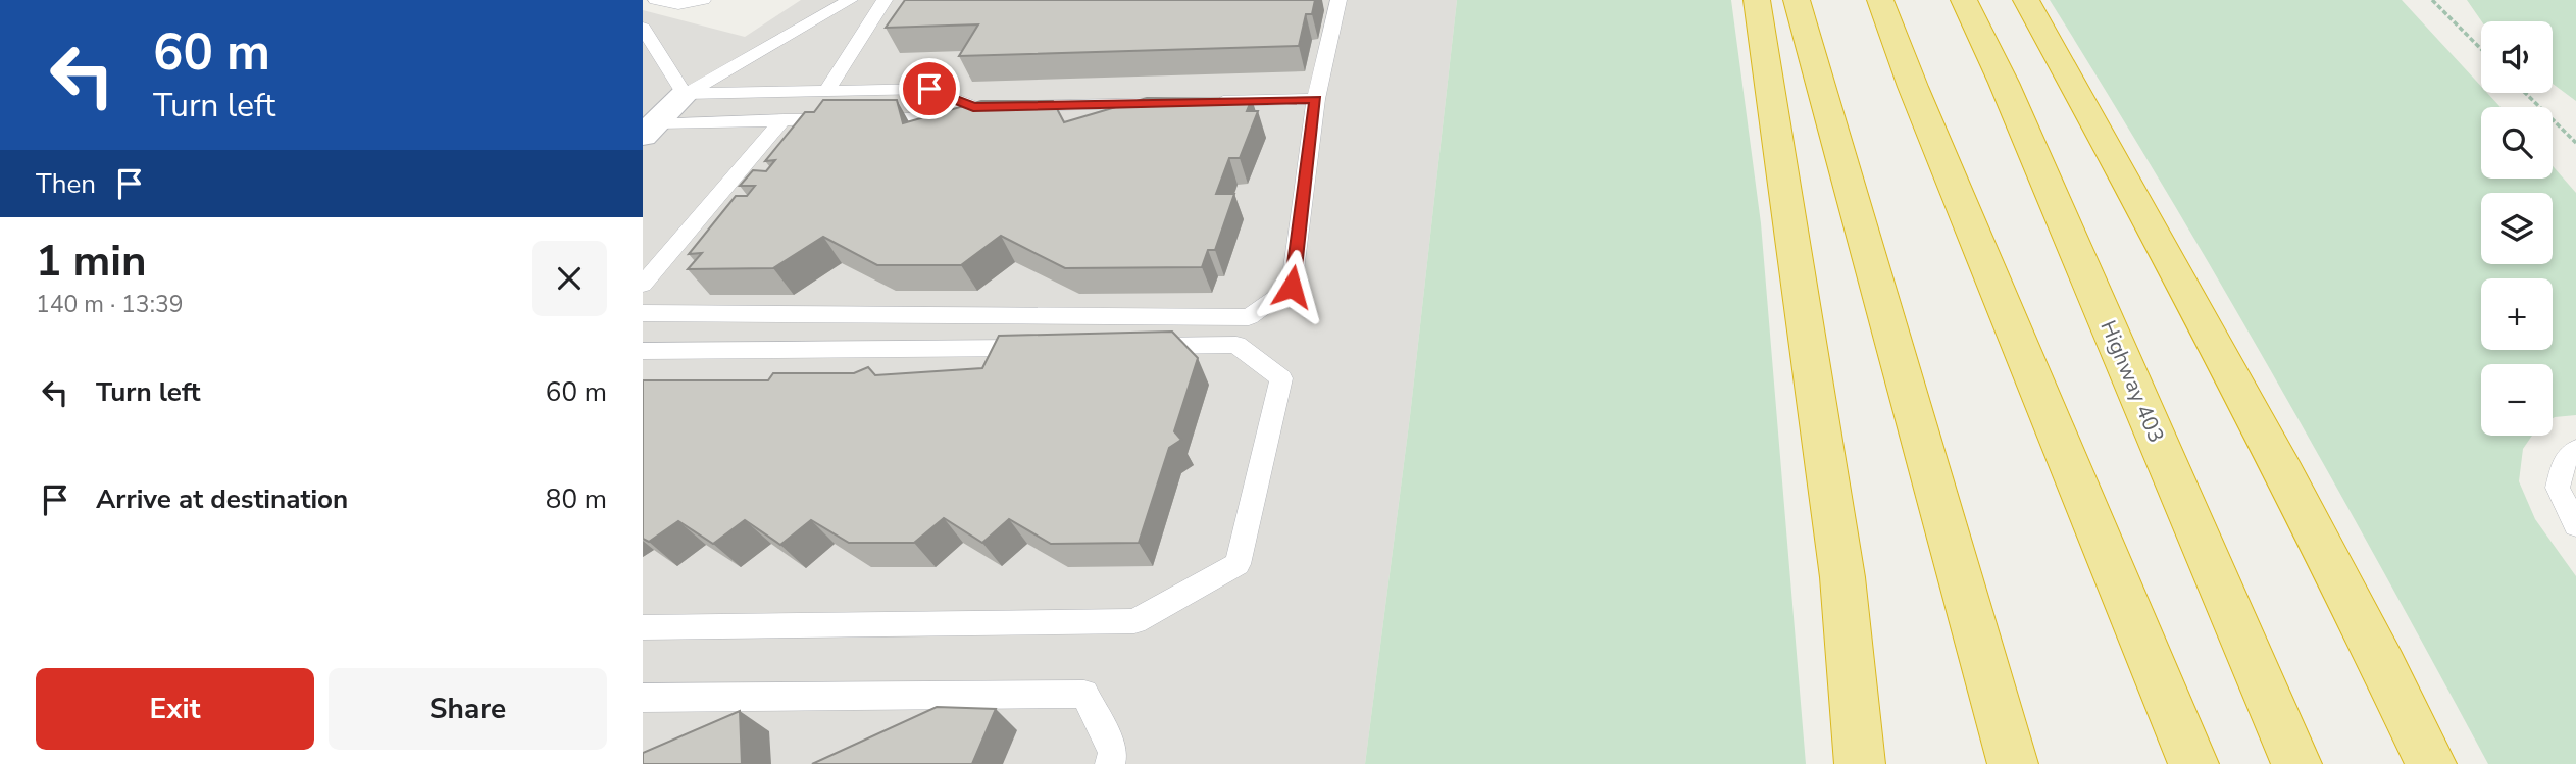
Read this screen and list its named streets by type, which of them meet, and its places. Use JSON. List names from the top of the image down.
{
  "streets": {
    "highway": ["Highway 403"]
  },
  "page": {
    "turn": ["60 m", "Turn left"],
    "map_buttons": ["+", "−"],
    "then": "Then",
    "heading": ["1 min", "140 m · 13:39"],
    "list": [
      {
        "name": "Turn left",
        "value": "60 m"
      },
      {
        "name": "Arrive at destination",
        "value": "80 m"
      }
    ],
    "buttons": ["Exit", "Share"]
  }
}
